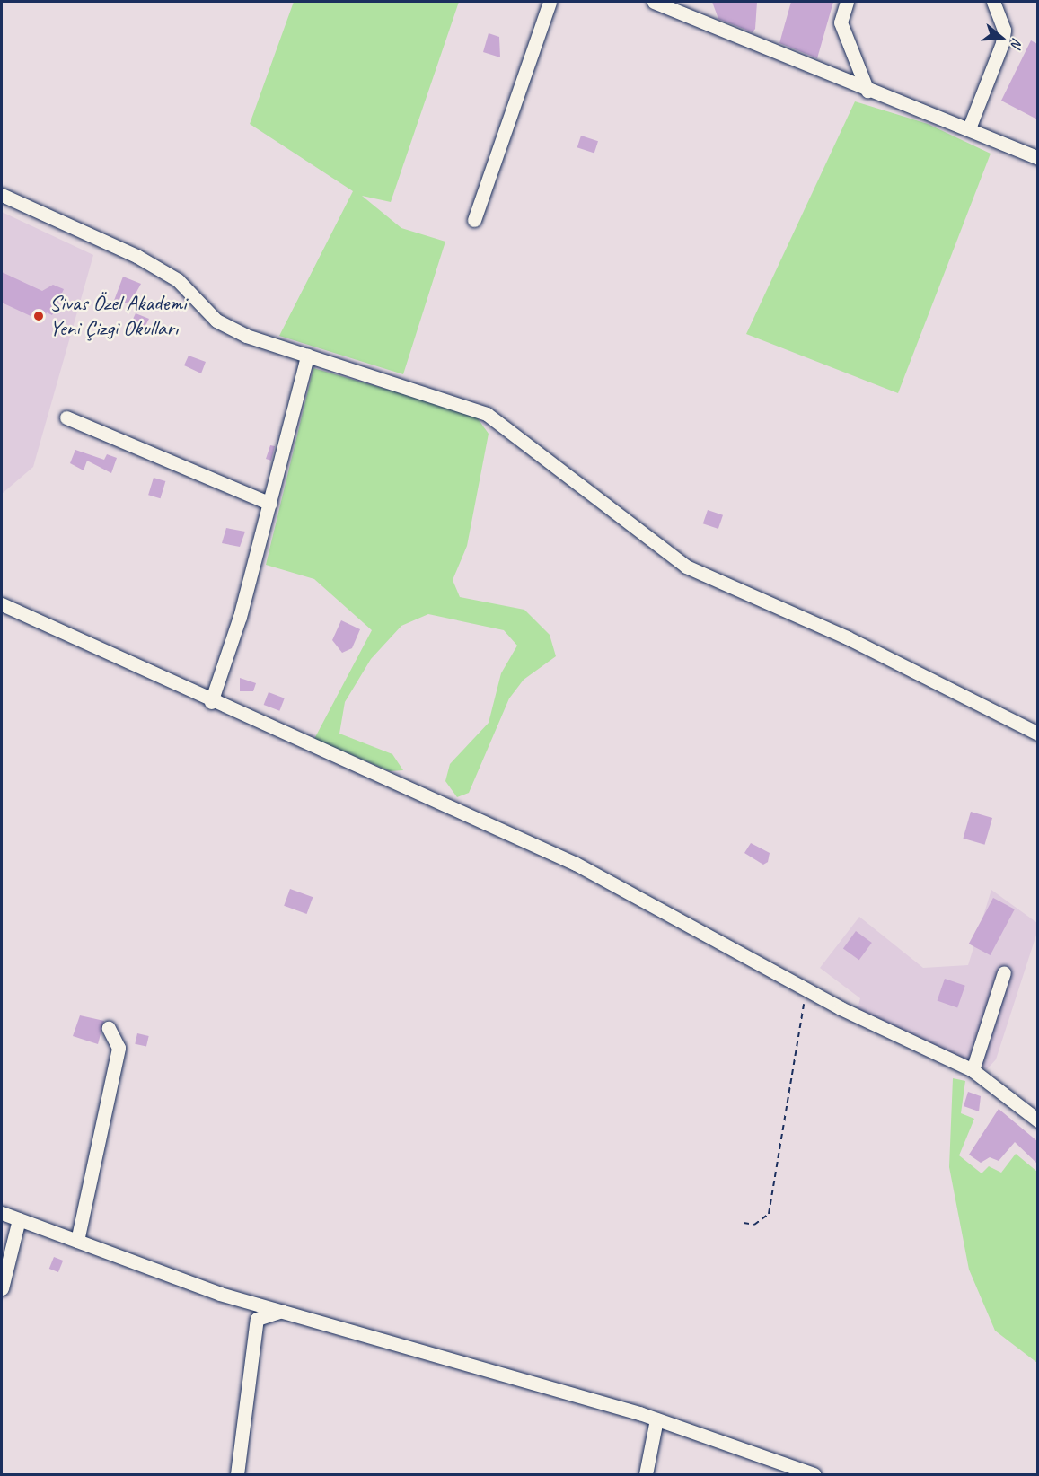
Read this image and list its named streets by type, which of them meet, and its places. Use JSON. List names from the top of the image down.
{
  "places": ["Sivas Özel Akademi Yeni Çizgi Okulları"],
  "north": "right"
}
